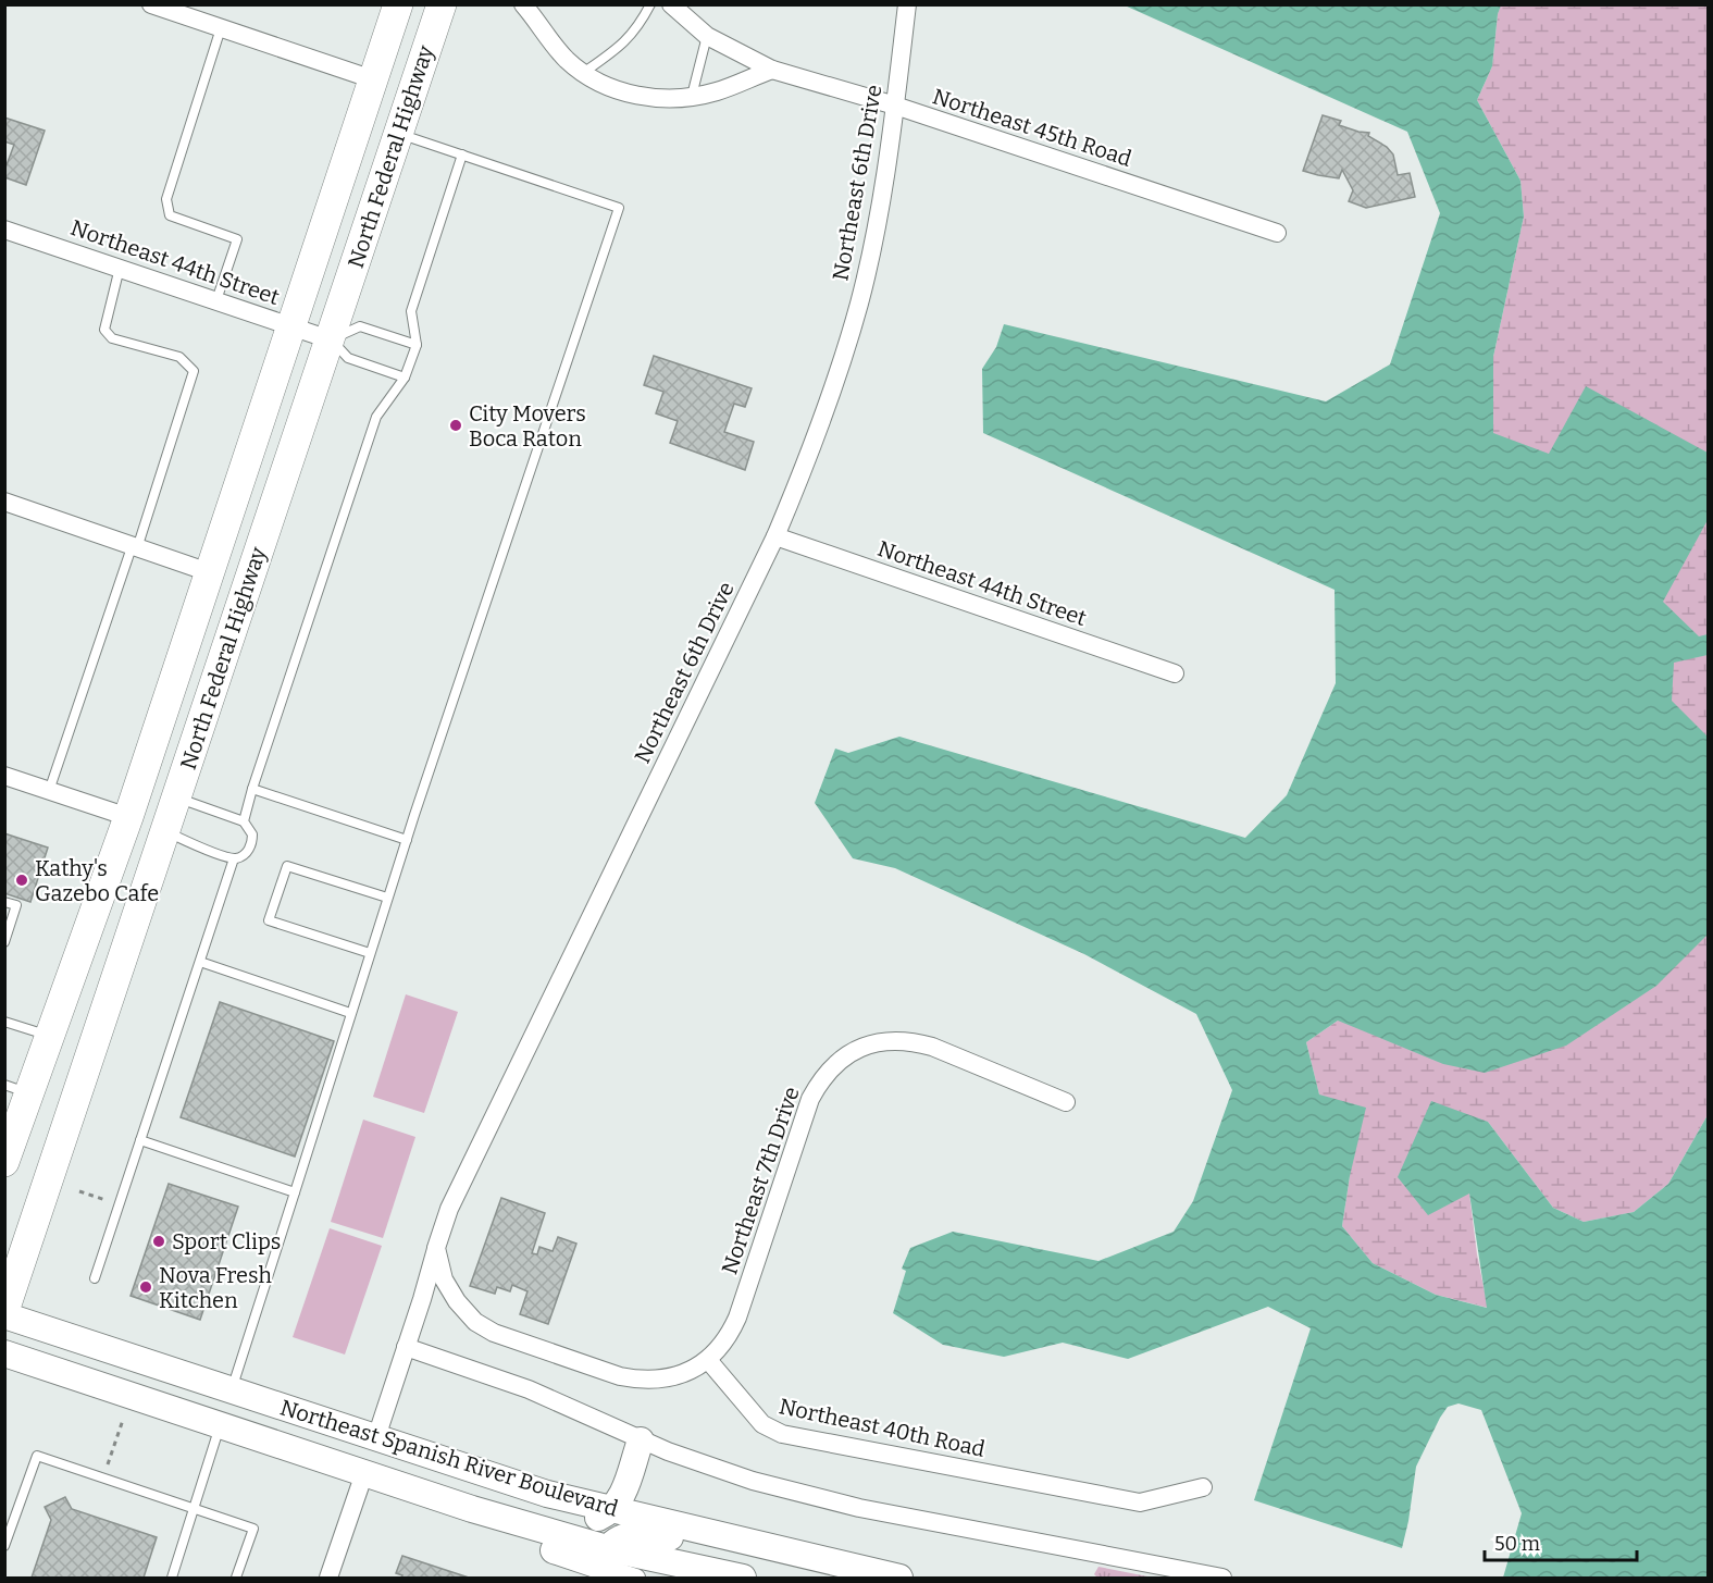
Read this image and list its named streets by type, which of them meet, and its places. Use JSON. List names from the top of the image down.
{
  "streets": {
    "main road": ["North Federal Highway", "Northeast Spanish River Boulevard"],
    "street": [
      "Northeast 45th Road",
      "Northeast 6th Drive",
      "Northeast 44th Street",
      "Northeast 7th Drive",
      "Northeast 40th Road"
    ]
  },
  "crossings": [
    ["Northeast 45th Road", "Northeast 6th Drive"],
    ["North Federal Highway", "Northeast 44th Street"],
    ["North Federal Highway", "Northeast Spanish River Boulevard"],
    ["Northeast 6th Drive", "Northeast 44th Street"],
    ["Northeast 6th Drive", "Northeast Spanish River Boulevard"],
    ["Northeast 7th Drive", "Northeast 40th Road"]
  ],
  "places": [
    "City Movers Boca Raton",
    "Kathy's Gazebo Cafe",
    "Sport Clips",
    "Nova Fresh Kitchen"
  ],
  "scale_bar": "50 m"
}
